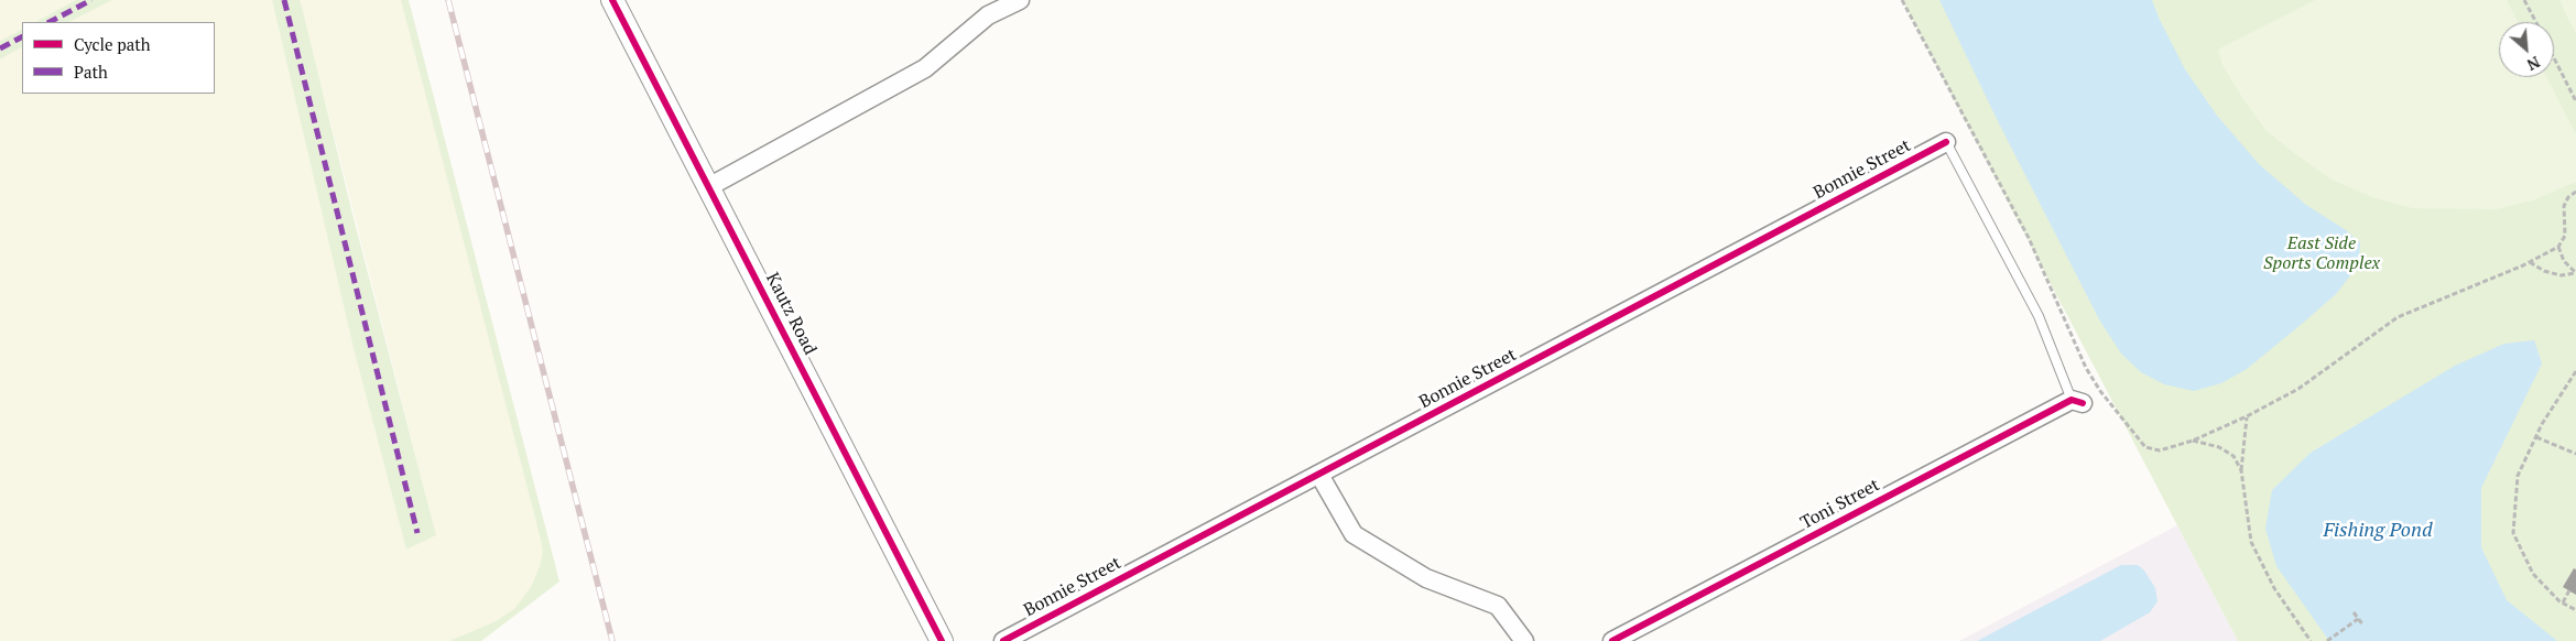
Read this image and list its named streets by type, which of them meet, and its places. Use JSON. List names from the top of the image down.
{
  "streets": {
    "street": ["Bonnie Street", "Kautz Road", "Toni Street"]
  },
  "water": ["Fishing Pond"],
  "parks": ["East Side Sports Complex"],
  "legend": ["Cycle path", "Path"],
  "north": "bottom right"
}
